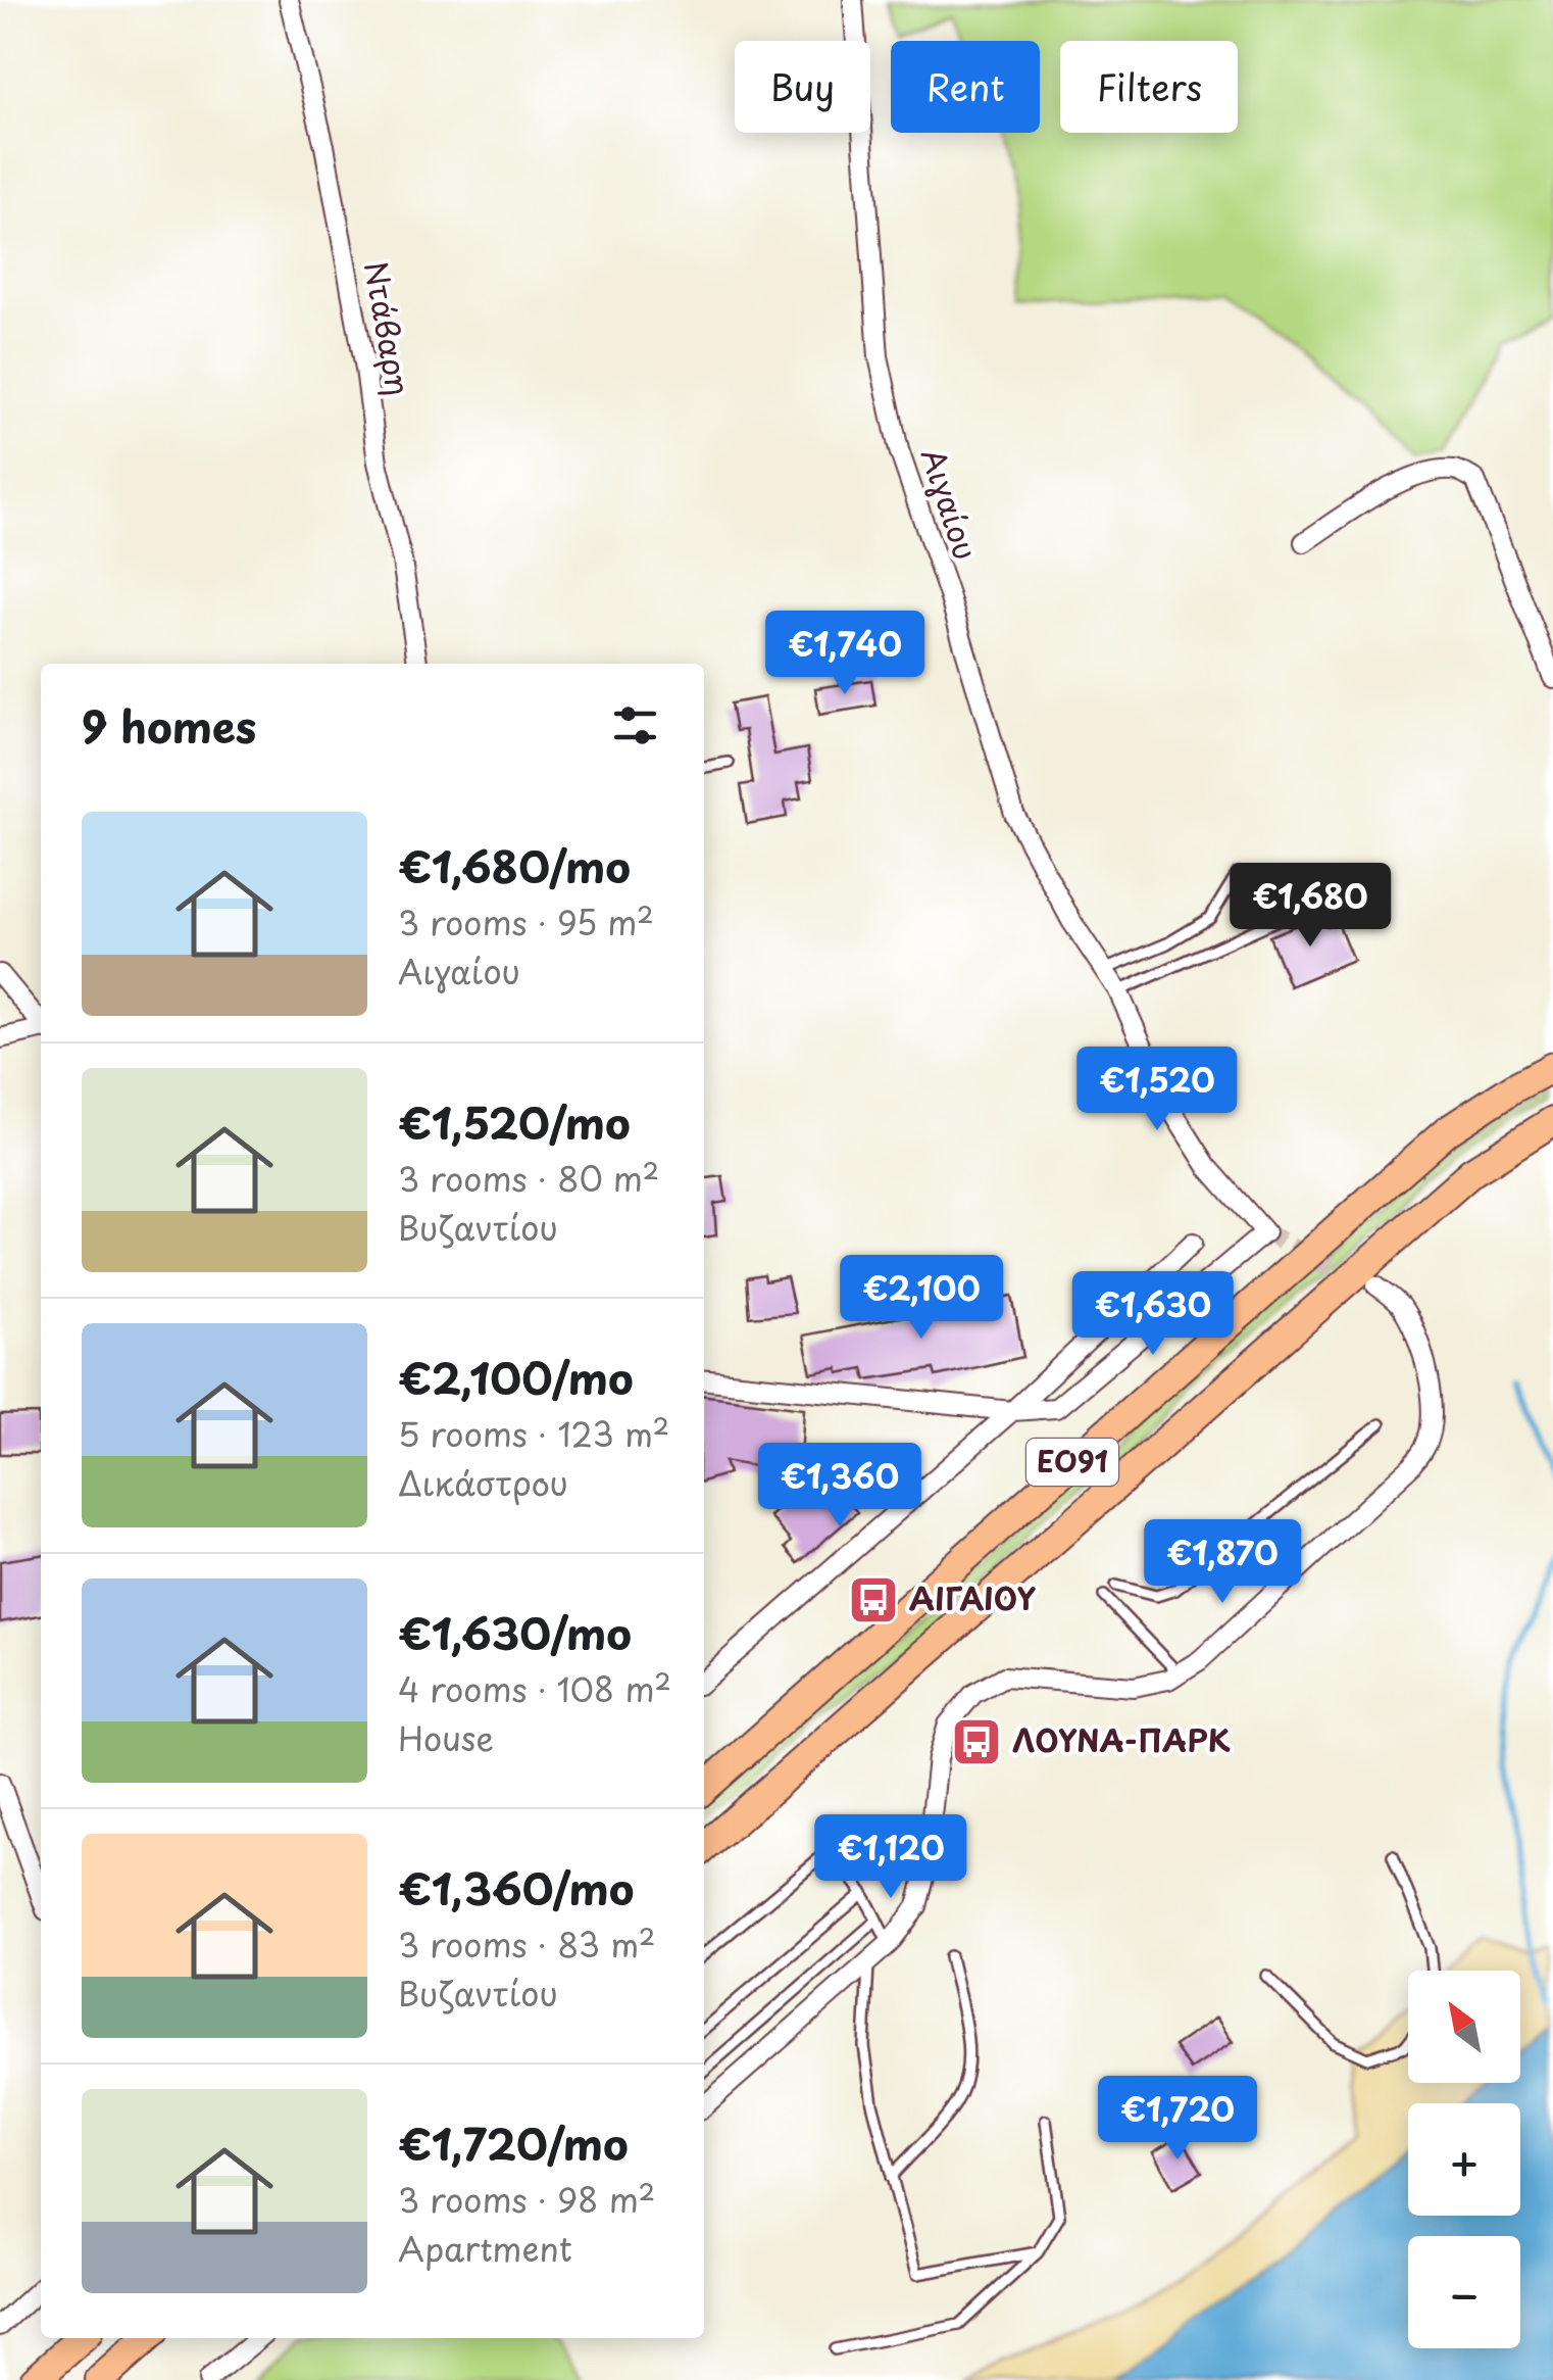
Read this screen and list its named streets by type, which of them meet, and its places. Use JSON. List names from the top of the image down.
{
  "streets": {
    "main road": ["ΕΟ91"],
    "street": ["Ντάβαρη", "Αιγαίου"]
  },
  "places": {
    "bus stop": ["ΑΙΓΑΙΟΥ", "ΛΟΥΝΑ-ΠΑΡΚ"]
  },
  "north": "top left",
  "page": {
    "chip": ["Buy", "Rent", "Filters"],
    "price": [
      "€1,740",
      "€1,680",
      "€1,520",
      "€2,100",
      "€1,630",
      "€1,360",
      "€1,870",
      "€1,120",
      "€1,720"
    ],
    "heading": "9 homes",
    "list": [
      {
        "name": "€1,680/mo",
        "note": "3 rooms · 95 m² · Αιγαίου"
      },
      {
        "name": "€1,520/mo",
        "note": "3 rooms · 80 m² · Βυζαντίου"
      },
      {
        "name": "€2,100/mo",
        "note": "5 rooms · 123 m² · Δικάστρου"
      },
      {
        "name": "€1,630/mo",
        "note": "4 rooms · 108 m² · House"
      },
      {
        "name": "€1,360/mo",
        "note": "3 rooms · 83 m² · Βυζαντίου"
      },
      {
        "name": "€1,720/mo",
        "note": "3 rooms · 98 m² · Apartment"
      }
    ],
    "map_buttons": ["+", "−"]
  }
}
